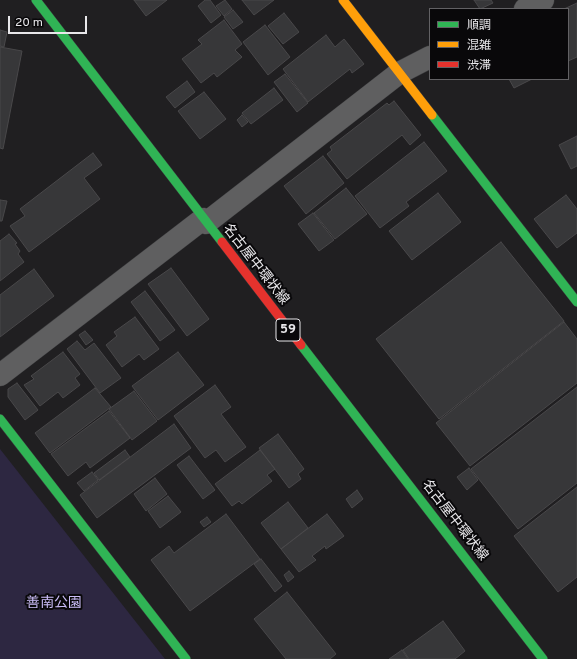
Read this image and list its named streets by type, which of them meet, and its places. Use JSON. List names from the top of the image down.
{
  "streets": {
    "main road": ["名古屋中環状線", "59"]
  },
  "parks": ["善南公園"],
  "legend": ["順調", "混雑", "渋滞"],
  "scale_bar": "20 m"
}
